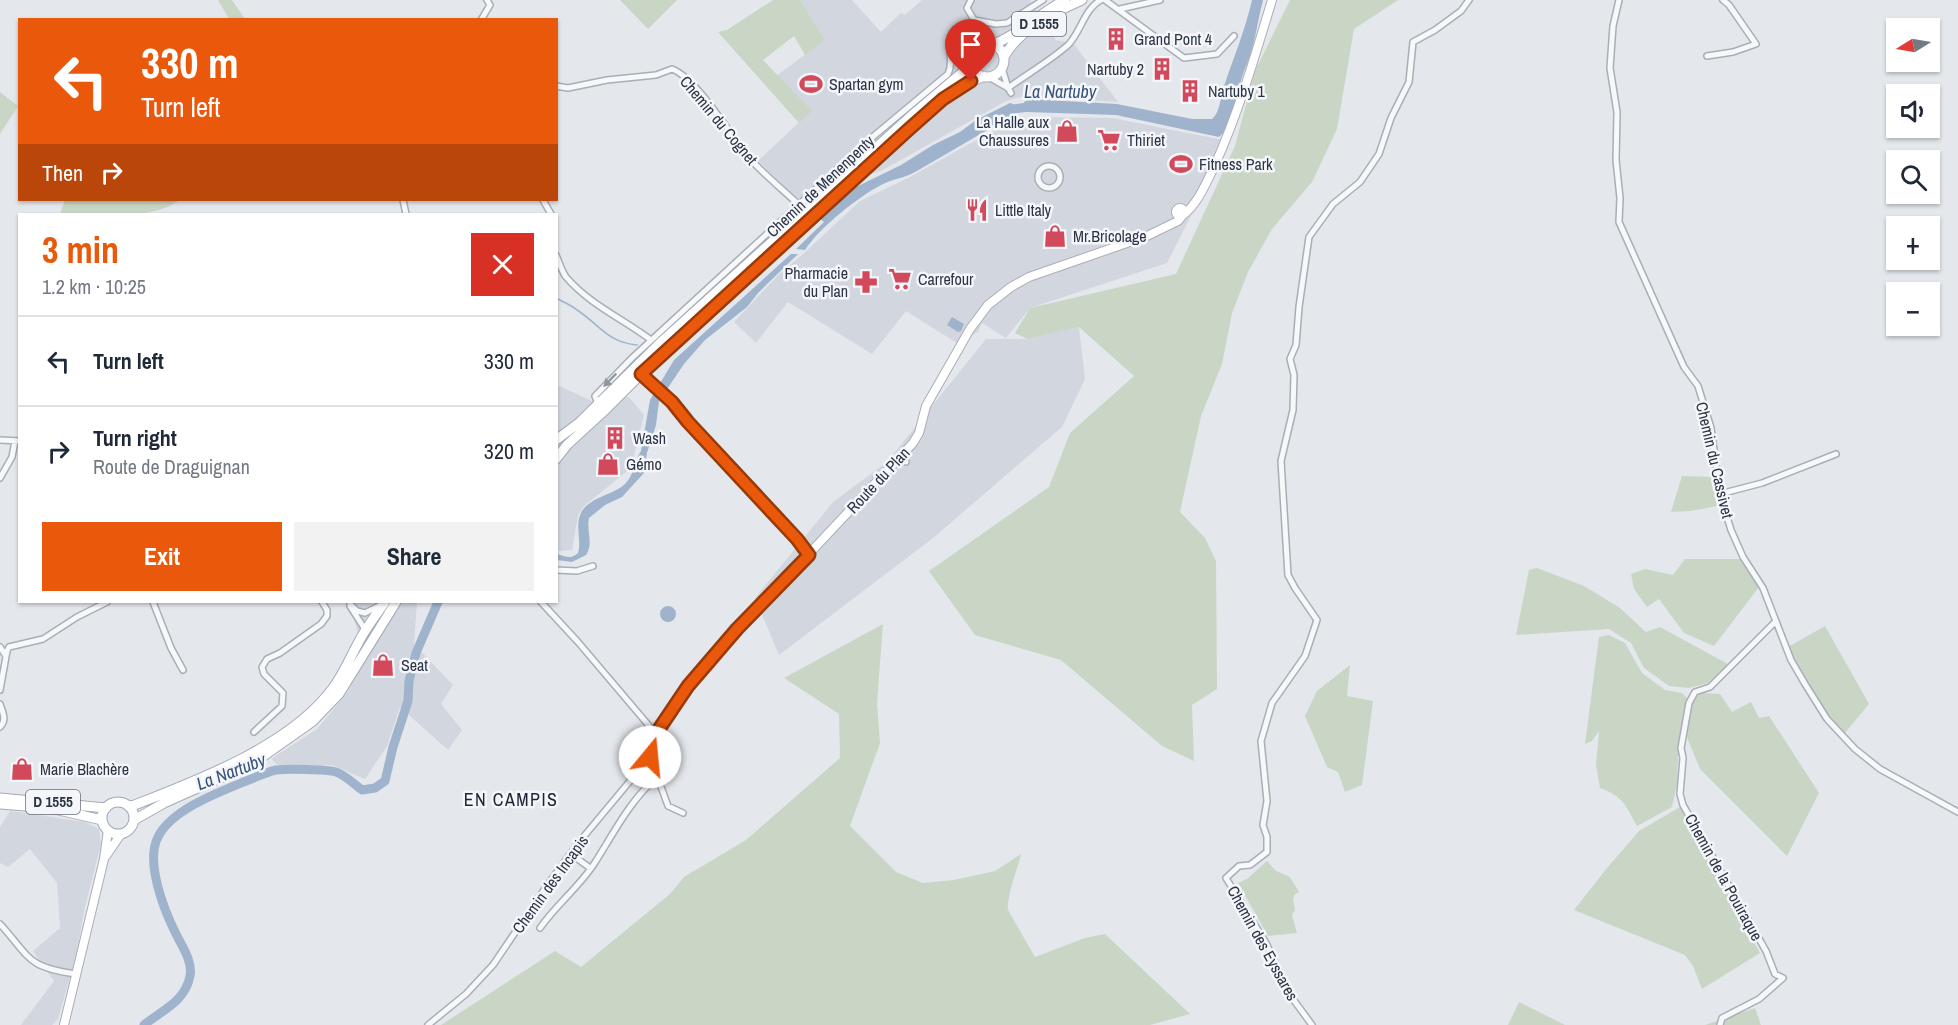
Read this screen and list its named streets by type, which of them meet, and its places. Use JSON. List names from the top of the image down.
{
  "streets": {
    "main road": ["D 1555"],
    "street": [
      "Chemin du Cognet",
      "Chemin de Menenpenty",
      "Chemin du Cassivet",
      "Route du Plan",
      "Chemin de la Pouiraque",
      "Chemin des Incapis",
      "Chemin des Eyssares"
    ]
  },
  "crossings": [
    ["Chemin du Cognet", "Chemin de Menenpenty"],
    ["Chemin du Cassivet", "Chemin de la Pouiraque"],
    ["Route du Plan", "Chemin des Incapis"]
  ],
  "districts": ["EN CAMPIS"],
  "water": ["La Nartuby"],
  "places": {
    "building": [
      "Grand Pont 4",
      "Nartuby 2",
      "Nartuby 1",
      "Wash"
    ],
    "sports": ["Spartan gym", "Fitness Park"],
    "shop": [
      "La Halle aux Chaussures",
      "Mr.Bricolage",
      "Gémo",
      "Seat",
      "Marie Blachère"
    ],
    "supermarket": ["Thiriet", "Carrefour"],
    "restaurant": ["Little Italy"],
    "pharmacy": ["Pharmacie du Plan"]
  },
  "north": "left",
  "page": {
    "map_buttons": ["+", "−"],
    "turn": ["330 m", "Turn left"],
    "then": "Then",
    "heading": ["3 min", "1.2 km · 10:25"],
    "list": [
      {
        "name": "Turn left",
        "value": "330 m"
      },
      {
        "name": "Turn right",
        "note": "Route de Draguignan",
        "value": "320 m"
      }
    ],
    "buttons": ["Exit", "Share"]
  }
}
